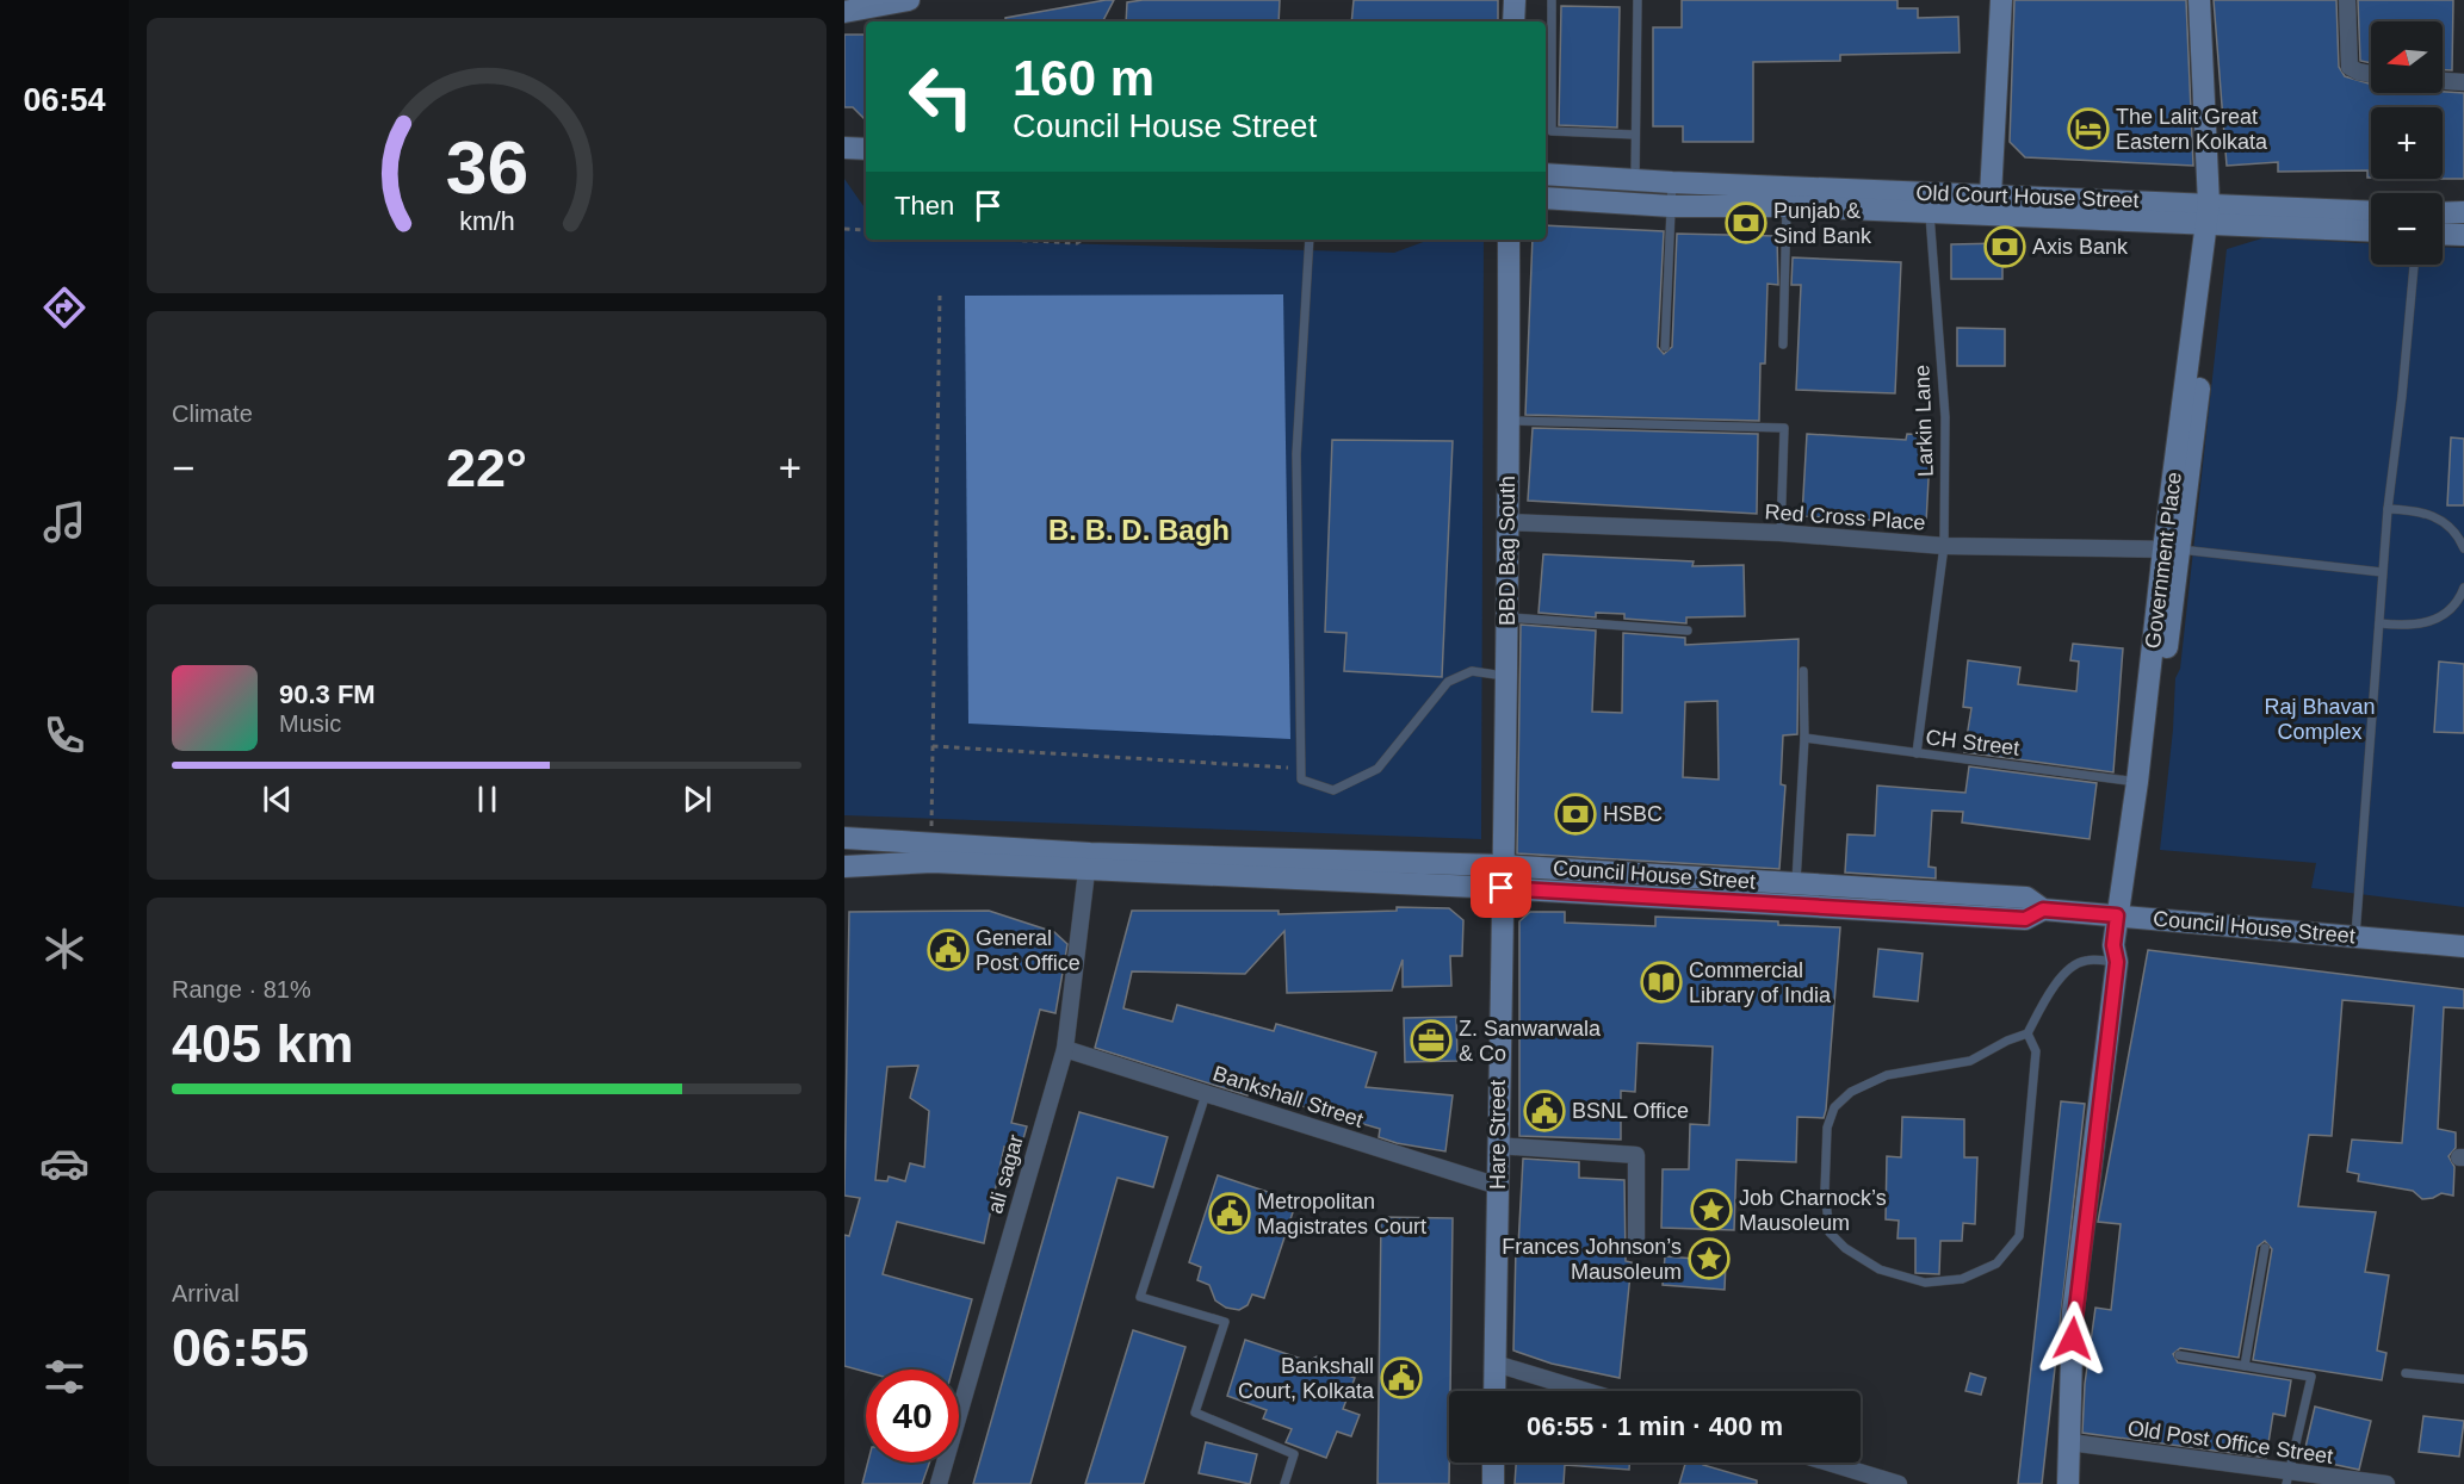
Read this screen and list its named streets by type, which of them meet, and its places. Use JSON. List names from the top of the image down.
{
  "streets": {
    "main road": [
      "Old Court House Street",
      "BBD Bag South",
      "Government Place",
      "Council House Street",
      "Hare Street"
    ],
    "street": [
      "Red Cross Place",
      "Bankshall Street",
      "ali sagar",
      "Old Post Office Street"
    ],
    "lane": ["Larkin Lane", "CH Street"]
  },
  "crossings": [
    ["Old Court House Street", "Government Place"],
    ["Larkin Lane", "Red Cross Place"],
    ["Larkin Lane", "CH Street"],
    ["Red Cross Place", "BBD Bag South"],
    ["Red Cross Place", "Government Place"],
    ["BBD Bag South", "Council House Street"],
    ["BBD Bag South", "Hare Street"],
    ["Government Place", "CH Street"],
    ["Government Place", "Council House Street"],
    ["Council House Street", "Hare Street"],
    ["Council House Street", "ali sagar"],
    ["Bankshall Street", "Hare Street"],
    ["Bankshall Street", "ali sagar"]
  ],
  "districts": ["B. B. D. Bagh"],
  "parks": ["Raj Bhavan Complex"],
  "places": {
    "hotel": ["The Lalit Great Eastern Kolkata"],
    "bank": ["Punjab & Sind Bank", "Axis Bank", "HSBC"],
    "public building": [
      "General Post Office",
      "BSNL Office",
      "Metropolitan Magistrates Court",
      "Bankshall Court, Kolkata"
    ],
    "library": ["Commercial Library of India"],
    "office": ["Z. Sanwarwala & Co"],
    "place": ["Job Charnock’s Mausoleum", "Frances Johnson’s Mausoleum"]
  },
  "north": "left",
  "page": {
    "tabs": "06:54",
    "map_buttons": ["+", "−"],
    "turn": ["160 m", "Council House Street"],
    "then": "Then",
    "tile": [
      "Climate",
      ["Range · 81%", "405 km"],
      ["Arrival", "06:55"]
    ],
    "heat": ["−", "22°", "+"],
    "song": ["90.3 FM", "Music"],
    "limit": "40",
    "trip": "06:55 · 1 min · 400 m",
    "gauge": ["36", "km/h"]
  }
}
